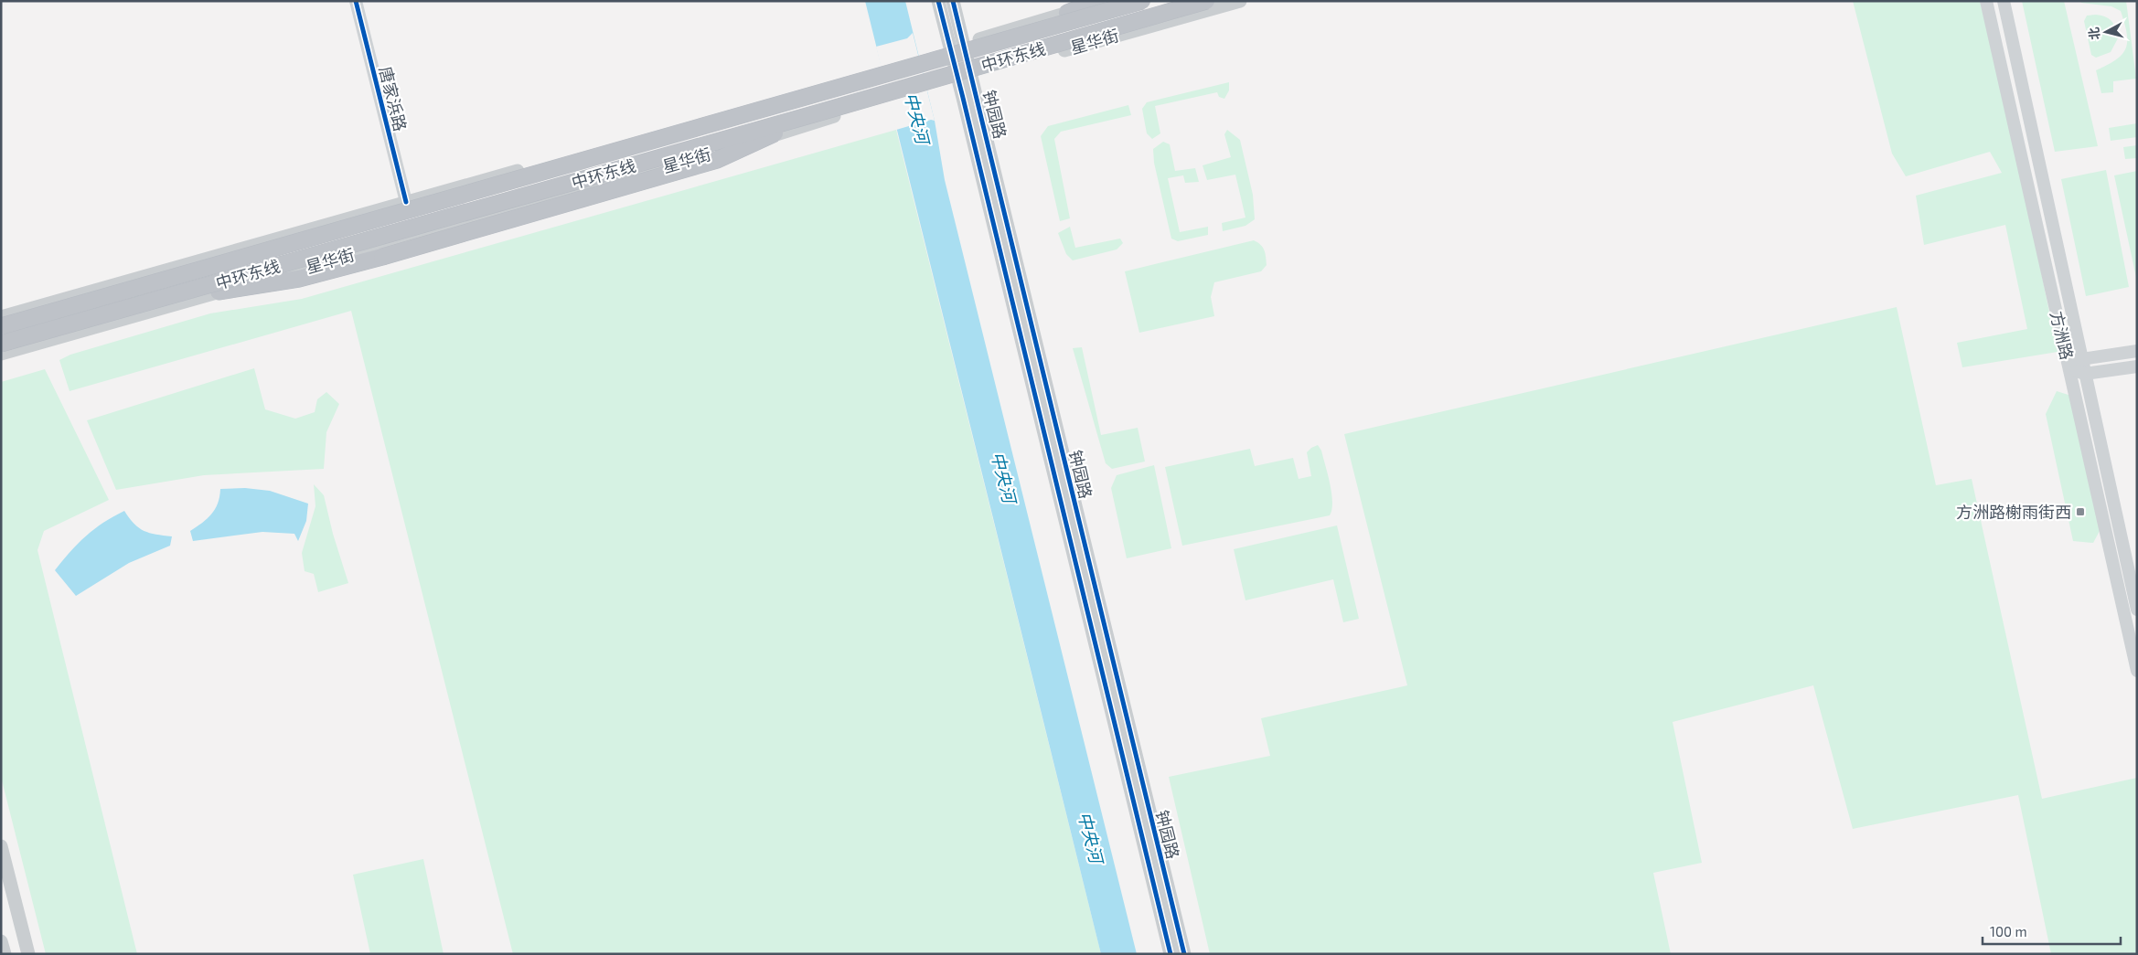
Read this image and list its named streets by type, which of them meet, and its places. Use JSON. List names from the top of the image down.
{
  "streets": {
    "highway": ["中环东线"],
    "main road": [
      "星华街",
      "唐家浜路",
      "钟园路",
      "方洲路"
    ]
  },
  "crossings": [
    ["星华街", "钟园路"]
  ],
  "water": ["中央河"],
  "places": {
    "transit": ["方洲路榭雨街西"]
  },
  "scale_bar": "100 m",
  "north": "left"
}
